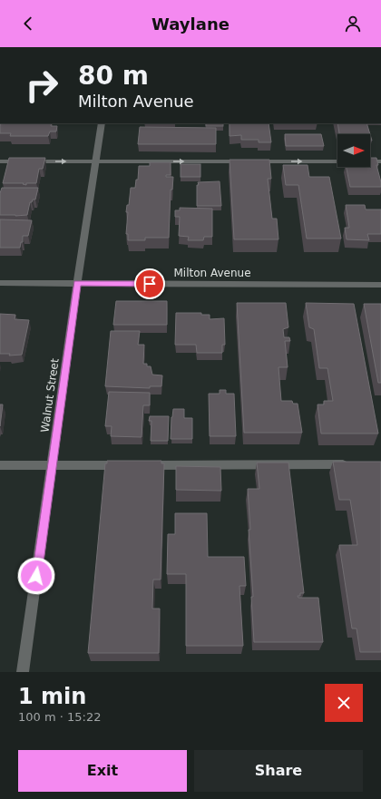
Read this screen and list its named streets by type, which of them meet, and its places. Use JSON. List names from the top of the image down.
{
  "streets": {
    "street": ["Milton Avenue", "Walnut Street"]
  },
  "crossings": [
    ["Milton Avenue", "Walnut Street"]
  ],
  "north": "right",
  "page": {
    "header": "Waylane",
    "turn": ["80 m", "Milton Avenue"],
    "heading": ["1 min", "100 m · 15:22"],
    "buttons": ["Exit", "Share"]
  }
}
